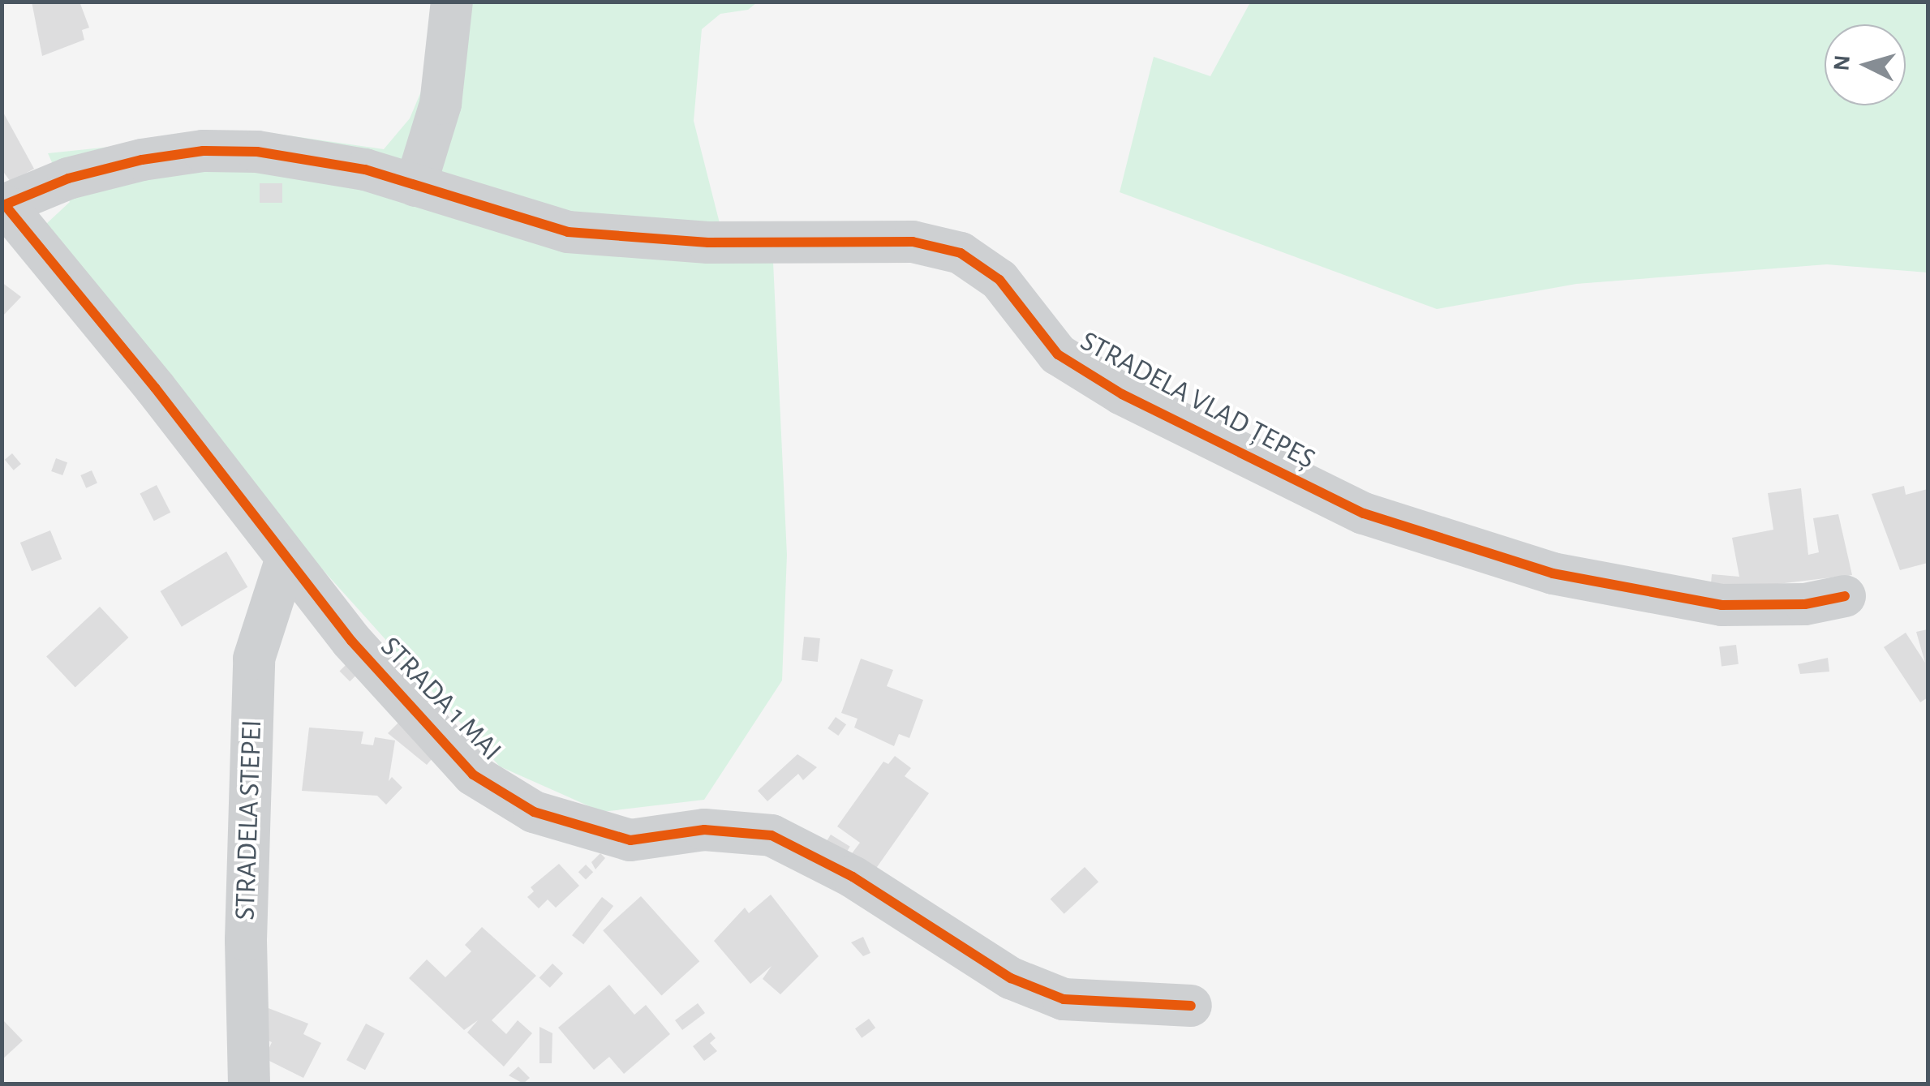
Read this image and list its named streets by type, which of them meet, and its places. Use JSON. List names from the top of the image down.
{
  "streets": {
    "street": ["STRADELA VLAD ȚEPEȘ", "STRADA 1 MAI", "STRADELA STEPEI"]
  },
  "crossings": [
    ["STRADELA VLAD ȚEPEȘ", "STRADA 1 MAI"],
    ["STRADA 1 MAI", "STRADELA STEPEI"]
  ],
  "north": "left"
}
